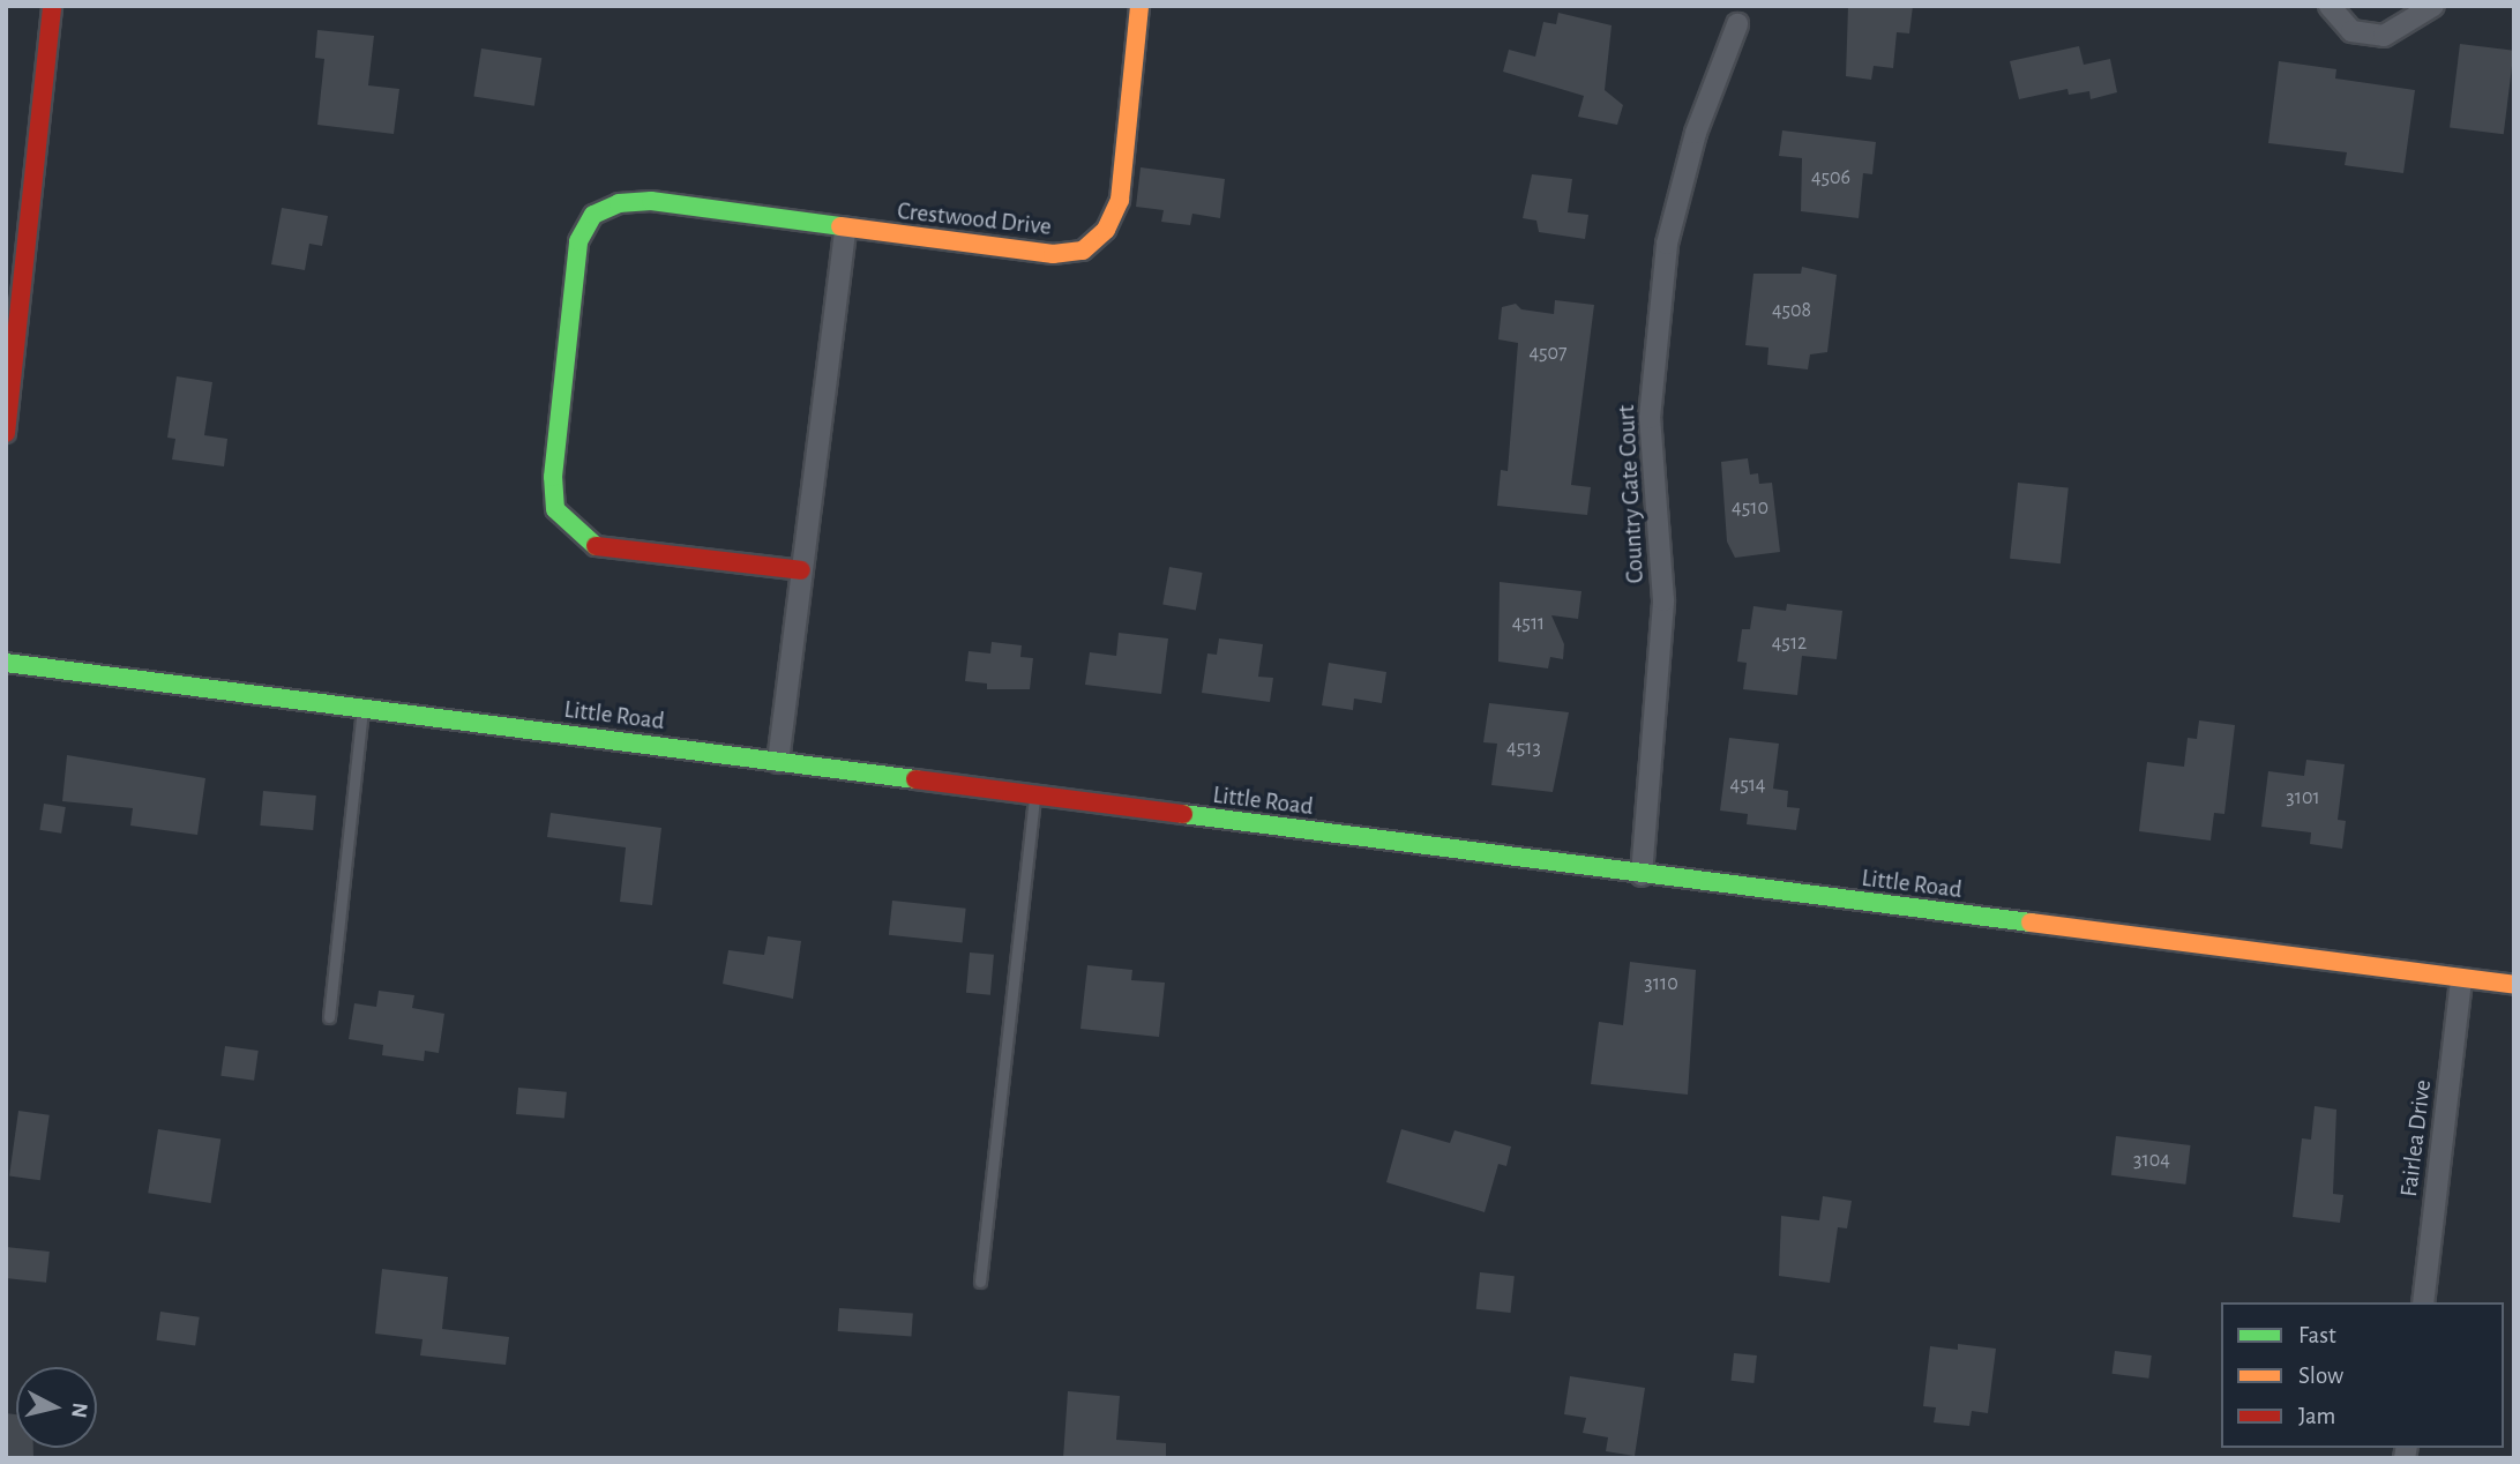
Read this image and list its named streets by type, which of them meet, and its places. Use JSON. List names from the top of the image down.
{
  "streets": {
    "street": [
      "Crestwood Drive",
      "Country Gate Court",
      "Little Road",
      "Fairlea Drive"
    ]
  },
  "crossings": [
    ["Country Gate Court", "Little Road"],
    ["Little Road", "Fairlea Drive"]
  ],
  "house_numbers": [
    "4506",
    "4508",
    "4507",
    "4510",
    "4511",
    "4512",
    "4513",
    "4514",
    "3101",
    "3110",
    "3104"
  ],
  "legend": ["Fast", "Slow", "Jam"],
  "north": "right"
}
